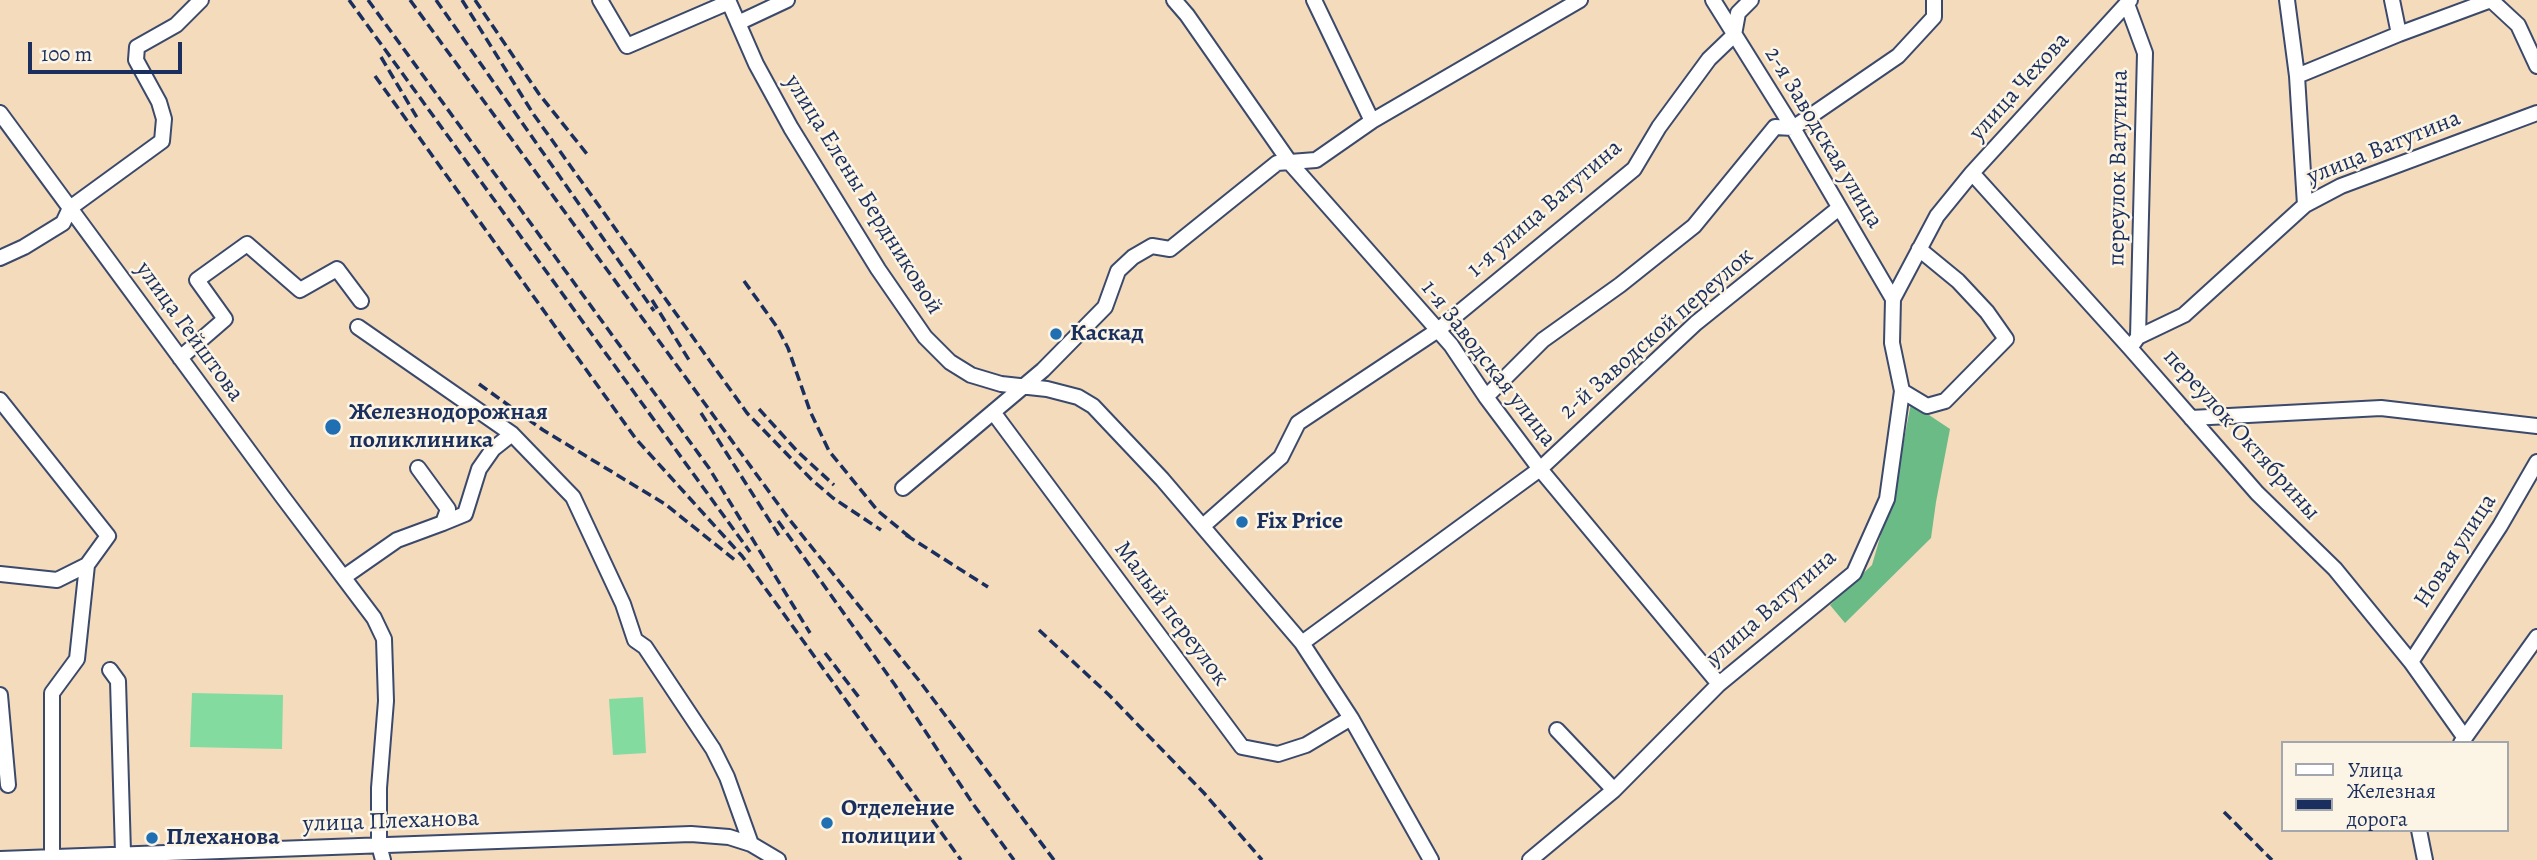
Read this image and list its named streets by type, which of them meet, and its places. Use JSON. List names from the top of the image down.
{
  "streets": {
    "street": [
      "улица Чехова",
      "2-я Заводская улица",
      "улица Ватутина",
      "переулок Ватутина",
      "улица Елены Бердниковой",
      "1-я улица Ватутина",
      "улица Гейштова",
      "2-й Заводской переулок",
      "1-я Заводская улица",
      "переулок Октябрины",
      "Новая улица",
      "Малый переулок",
      "улица Плеханова"
    ]
  },
  "crossings": [
    ["улица Чехова", "улица Ватутина"],
    ["улица Чехова", "переулок Ватутина"],
    ["улица Чехова", "переулок Октябрины"],
    ["2-я Заводская улица", "улица Ватутина"],
    ["2-я Заводская улица", "1-я улица Ватутина"],
    ["2-я Заводская улица", "2-й Заводской переулок"],
    ["улица Ватутина", "переулок Ватутина"],
    ["улица Ватутина", "1-я Заводская улица"],
    ["улица Ватутина", "переулок Октябрины"],
    ["переулок Ватутина", "переулок Октябрины"],
    ["улица Елены Бердниковой", "1-я улица Ватутина"],
    ["улица Елены Бердниковой", "2-й Заводской переулок"],
    ["улица Елены Бердниковой", "Малый переулок"],
    ["1-я улица Ватутина", "1-я Заводская улица"],
    ["улица Гейштова", "улица Плеханова"],
    ["2-й Заводской переулок", "1-я Заводская улица"],
    ["переулок Октябрины", "Новая улица"]
  ],
  "places": [
    "Каскад",
    "Железнодорожная поликлиника",
    "Fix Price",
    "Отделение полиции",
    "Плеханова"
  ],
  "legend": ["Улица", "Железная дорога"],
  "scale_bar": "100 m"
}
